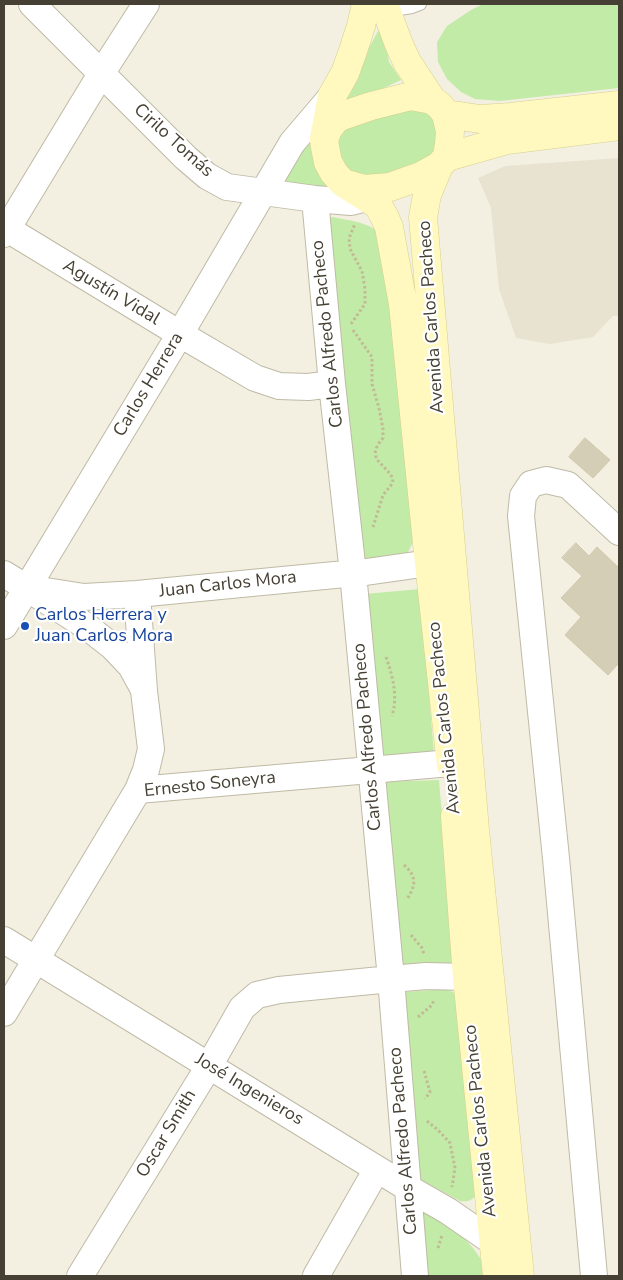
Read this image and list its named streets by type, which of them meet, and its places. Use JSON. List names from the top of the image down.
{
  "streets": {
    "main road": ["Avenida Carlos Pacheco"],
    "street": [
      "Cirilo Tomás",
      "Agustín Vidal",
      "Carlos Alfredo Pacheco",
      "Carlos Herrera",
      "Juan Carlos Mora",
      "Ernesto Soneyra",
      "José Ingenieros",
      "Oscar Smith"
    ]
  },
  "crossings": [
    ["Cirilo Tomás", "Avenida Carlos Pacheco"],
    ["Cirilo Tomás", "Carlos Alfredo Pacheco"],
    ["Cirilo Tomás", "Carlos Herrera"],
    ["Agustín Vidal", "Carlos Alfredo Pacheco"],
    ["Agustín Vidal", "Carlos Herrera"],
    ["Avenida Carlos Pacheco", "Carlos Herrera"],
    ["Avenida Carlos Pacheco", "Juan Carlos Mora"],
    ["Avenida Carlos Pacheco", "Ernesto Soneyra"],
    ["Avenida Carlos Pacheco", "José Ingenieros"],
    ["Avenida Carlos Pacheco", "Oscar Smith"],
    ["Carlos Alfredo Pacheco", "Juan Carlos Mora"],
    ["Carlos Alfredo Pacheco", "Ernesto Soneyra"],
    ["Carlos Alfredo Pacheco", "José Ingenieros"],
    ["Carlos Alfredo Pacheco", "Oscar Smith"],
    ["Carlos Herrera", "Juan Carlos Mora"],
    ["Ernesto Soneyra", "José Ingenieros"],
    ["José Ingenieros", "Oscar Smith"]
  ],
  "places": ["Carlos Herrera y Juan Carlos Mora"]
}
